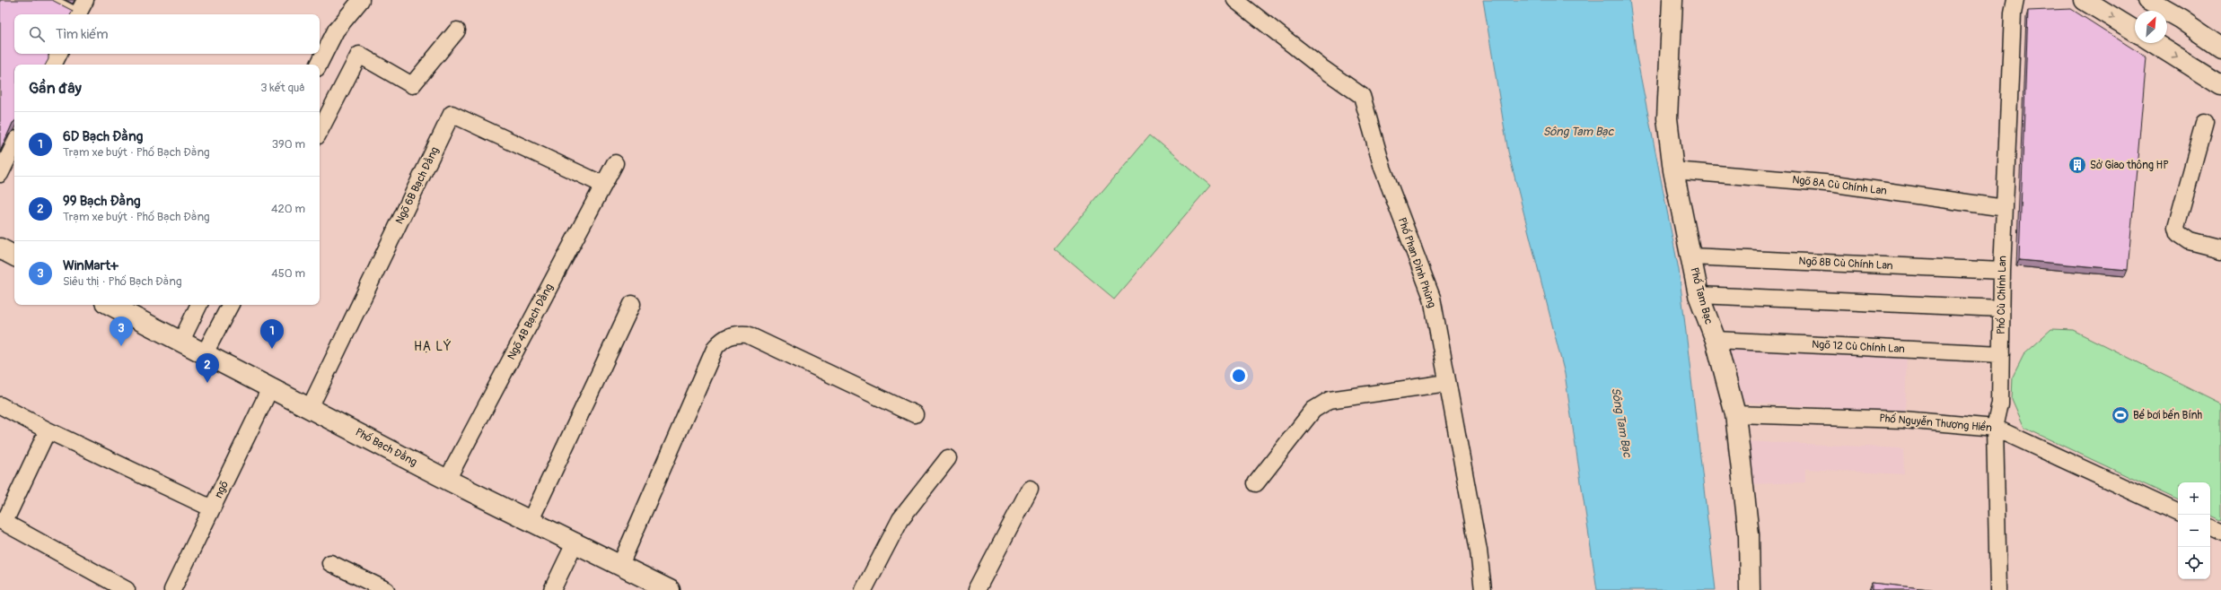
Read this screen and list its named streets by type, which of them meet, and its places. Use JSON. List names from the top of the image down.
{
  "streets": {
    "main road": ["Phố Tam Bạc", "Phố Bạch Đằng"],
    "street": [
      "Ngõ 6B Bạch Đằng",
      "Ngõ 8A Cù Chính Lan",
      "Phố Phan Đình Phùng",
      "Ngõ 8B Cù Chính Lan",
      "Phố Cù Chính Lan",
      "Ngõ 4B Bạch Đằng",
      "Ngõ 12 Cù Chính Lan",
      "Phố Nguyễn Thượng Hiền",
      "ngõ"
    ]
  },
  "crossings": [
    ["Ngõ 6B Bạch Đằng", "Ngõ 4B Bạch Đằng"],
    ["Ngõ 6B Bạch Đằng", "Phố Bạch Đằng"],
    ["Ngõ 8A Cù Chính Lan", "Phố Cù Chính Lan"],
    ["Ngõ 8A Cù Chính Lan", "Phố Tam Bạc"],
    ["Ngõ 8B Cù Chính Lan", "Phố Cù Chính Lan"],
    ["Ngõ 8B Cù Chính Lan", "Phố Tam Bạc"],
    ["Phố Cù Chính Lan", "Ngõ 12 Cù Chính Lan"],
    ["Phố Cù Chính Lan", "Phố Nguyễn Thượng Hiền"],
    ["Phố Tam Bạc", "Ngõ 12 Cù Chính Lan"],
    ["Phố Tam Bạc", "Phố Nguyễn Thượng Hiền"],
    ["Ngõ 4B Bạch Đằng", "Phố Bạch Đằng"],
    ["Phố Bạch Đằng", "ngõ"]
  ],
  "districts": ["HẠ LÝ"],
  "water": ["Sông Tam Bạc"],
  "places": {
    "building": ["Sở Giao thông HP"],
    "sports": ["Bể bơi bến Bính"]
  },
  "north": "top right",
  "page": {
    "search": "Tìm kiếm",
    "heading": ["Gần đây", "3 kết quả"],
    "list": [
      {
        "mark": "1",
        "name": "6D Bạch Đằng",
        "note": "Trạm xe buýt · Phố Bạch Đằng",
        "value": "390 m"
      },
      {
        "mark": "2",
        "name": "99 Bạch Đằng",
        "note": "Trạm xe buýt · Phố Bạch Đằng",
        "value": "420 m"
      },
      {
        "mark": "3",
        "name": "WinMart+",
        "note": "Siêu thị · Phố Bạch Đằng",
        "value": "450 m"
      }
    ],
    "pins": ["3", "1", "2"],
    "map_buttons": ["+", "−"]
  }
}
